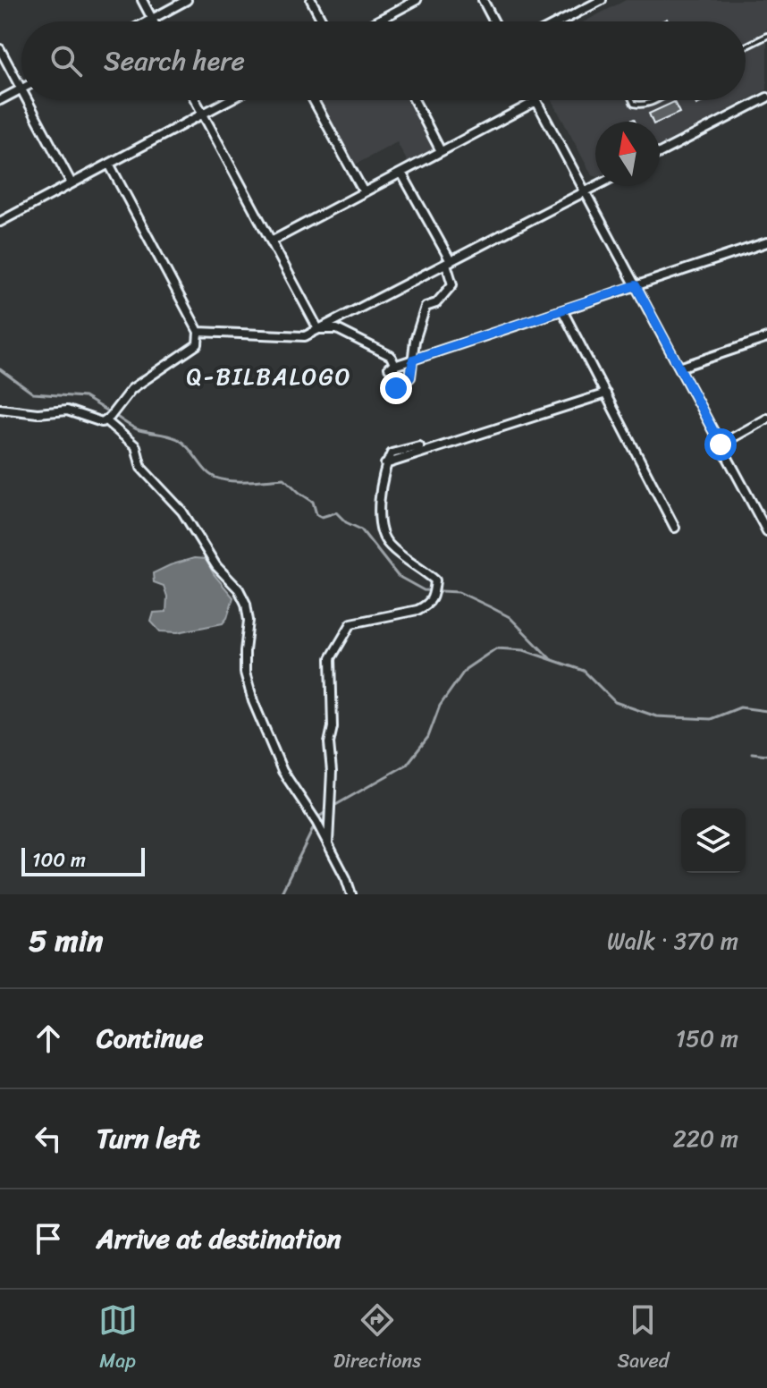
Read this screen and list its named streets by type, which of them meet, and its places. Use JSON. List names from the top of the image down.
{
  "districts": ["Q-BILBALOGO"],
  "scale_bar": "100 m",
  "north": "top",
  "page": {
    "search": "Search here",
    "scale": "100 m",
    "heading": ["5 min", "Walk · 370 m"],
    "list": [
      ["Continue", "150 m"],
      ["Turn left", "220 m"],
      "Arrive at destination"
    ],
    "nav": ["Map", "Directions", "Saved"]
  }
}
